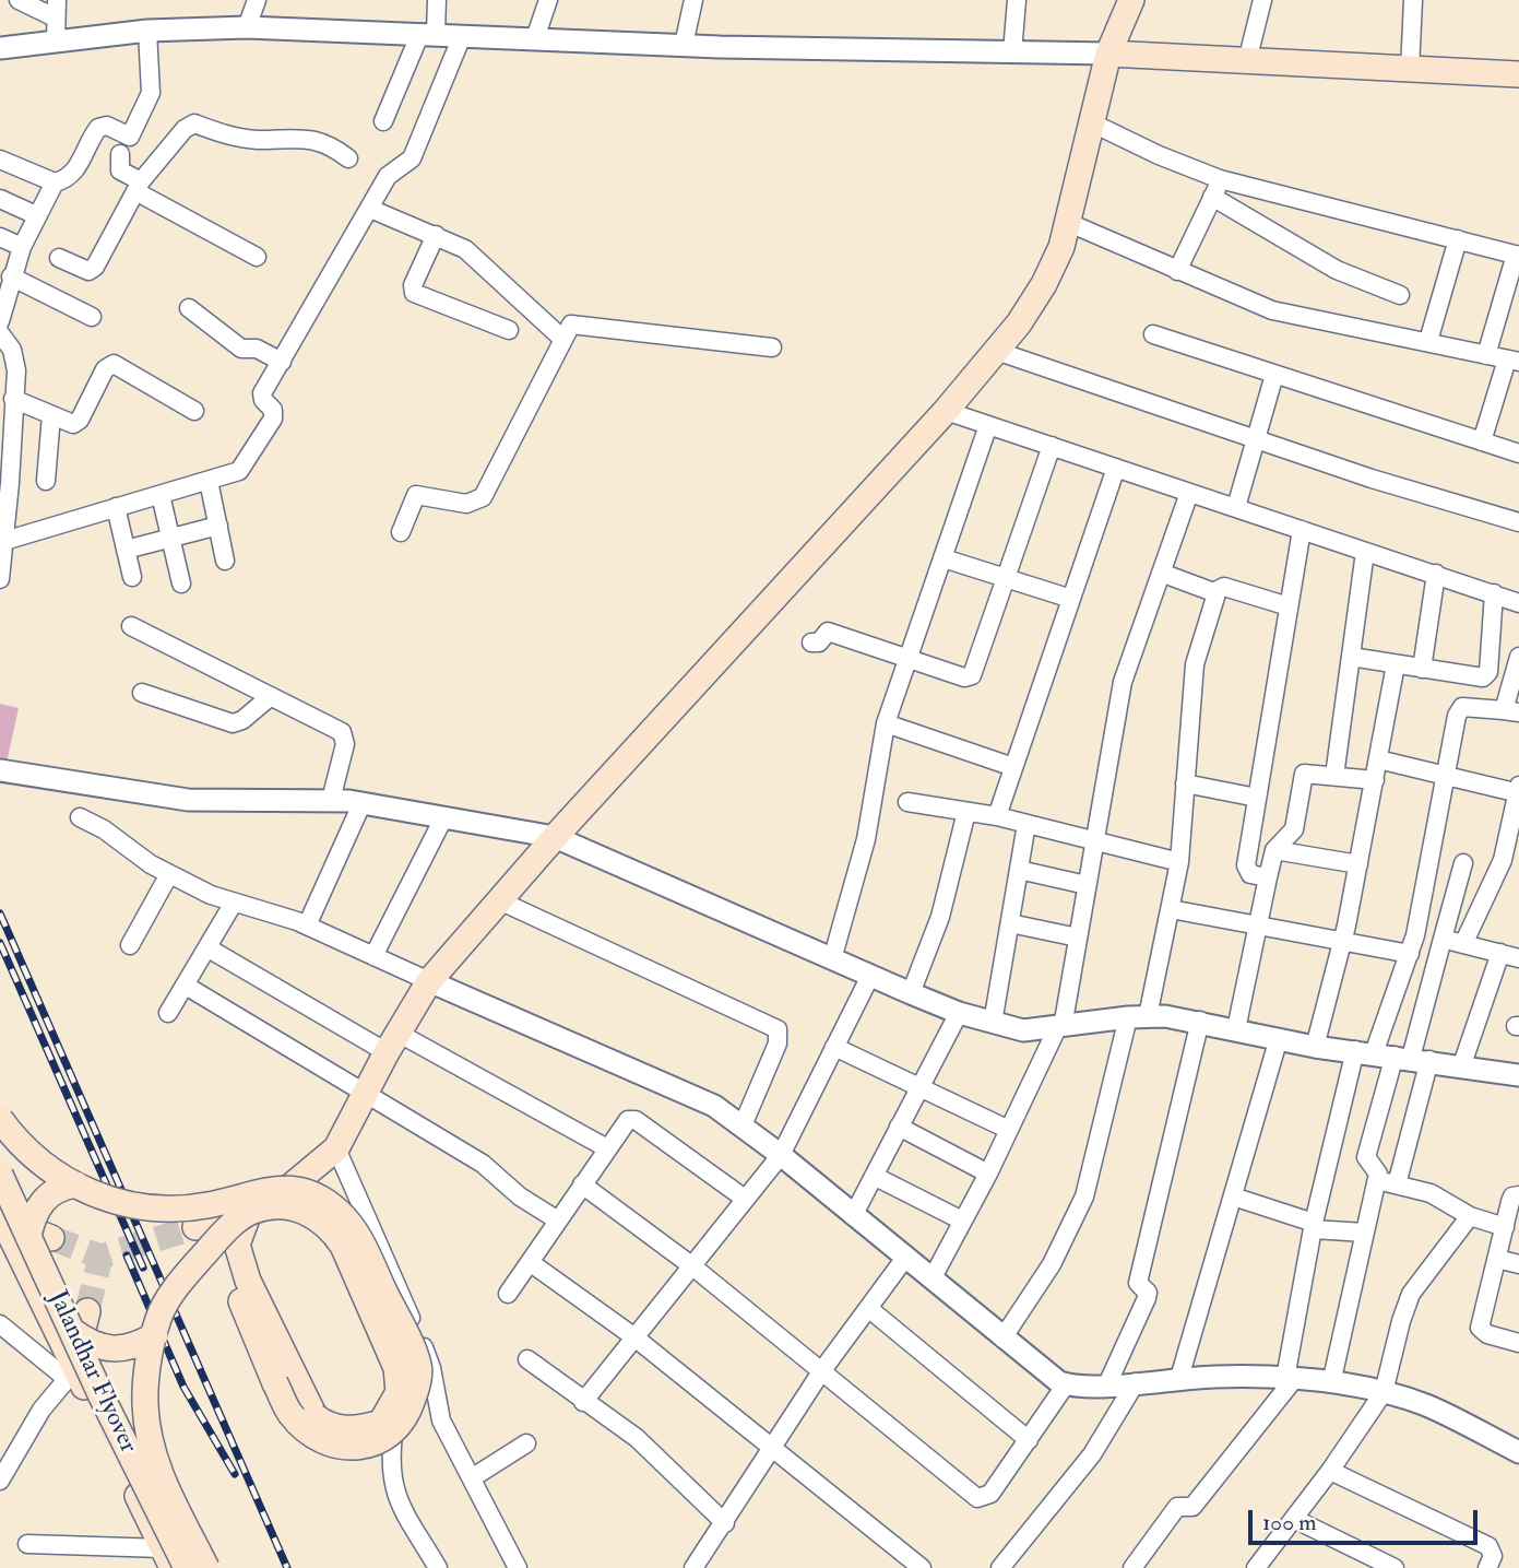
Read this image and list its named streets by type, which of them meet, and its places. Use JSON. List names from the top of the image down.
{
  "streets": {
    "main road": ["Jalandhar Flyover"]
  },
  "scale_bar": "100 m"
}
